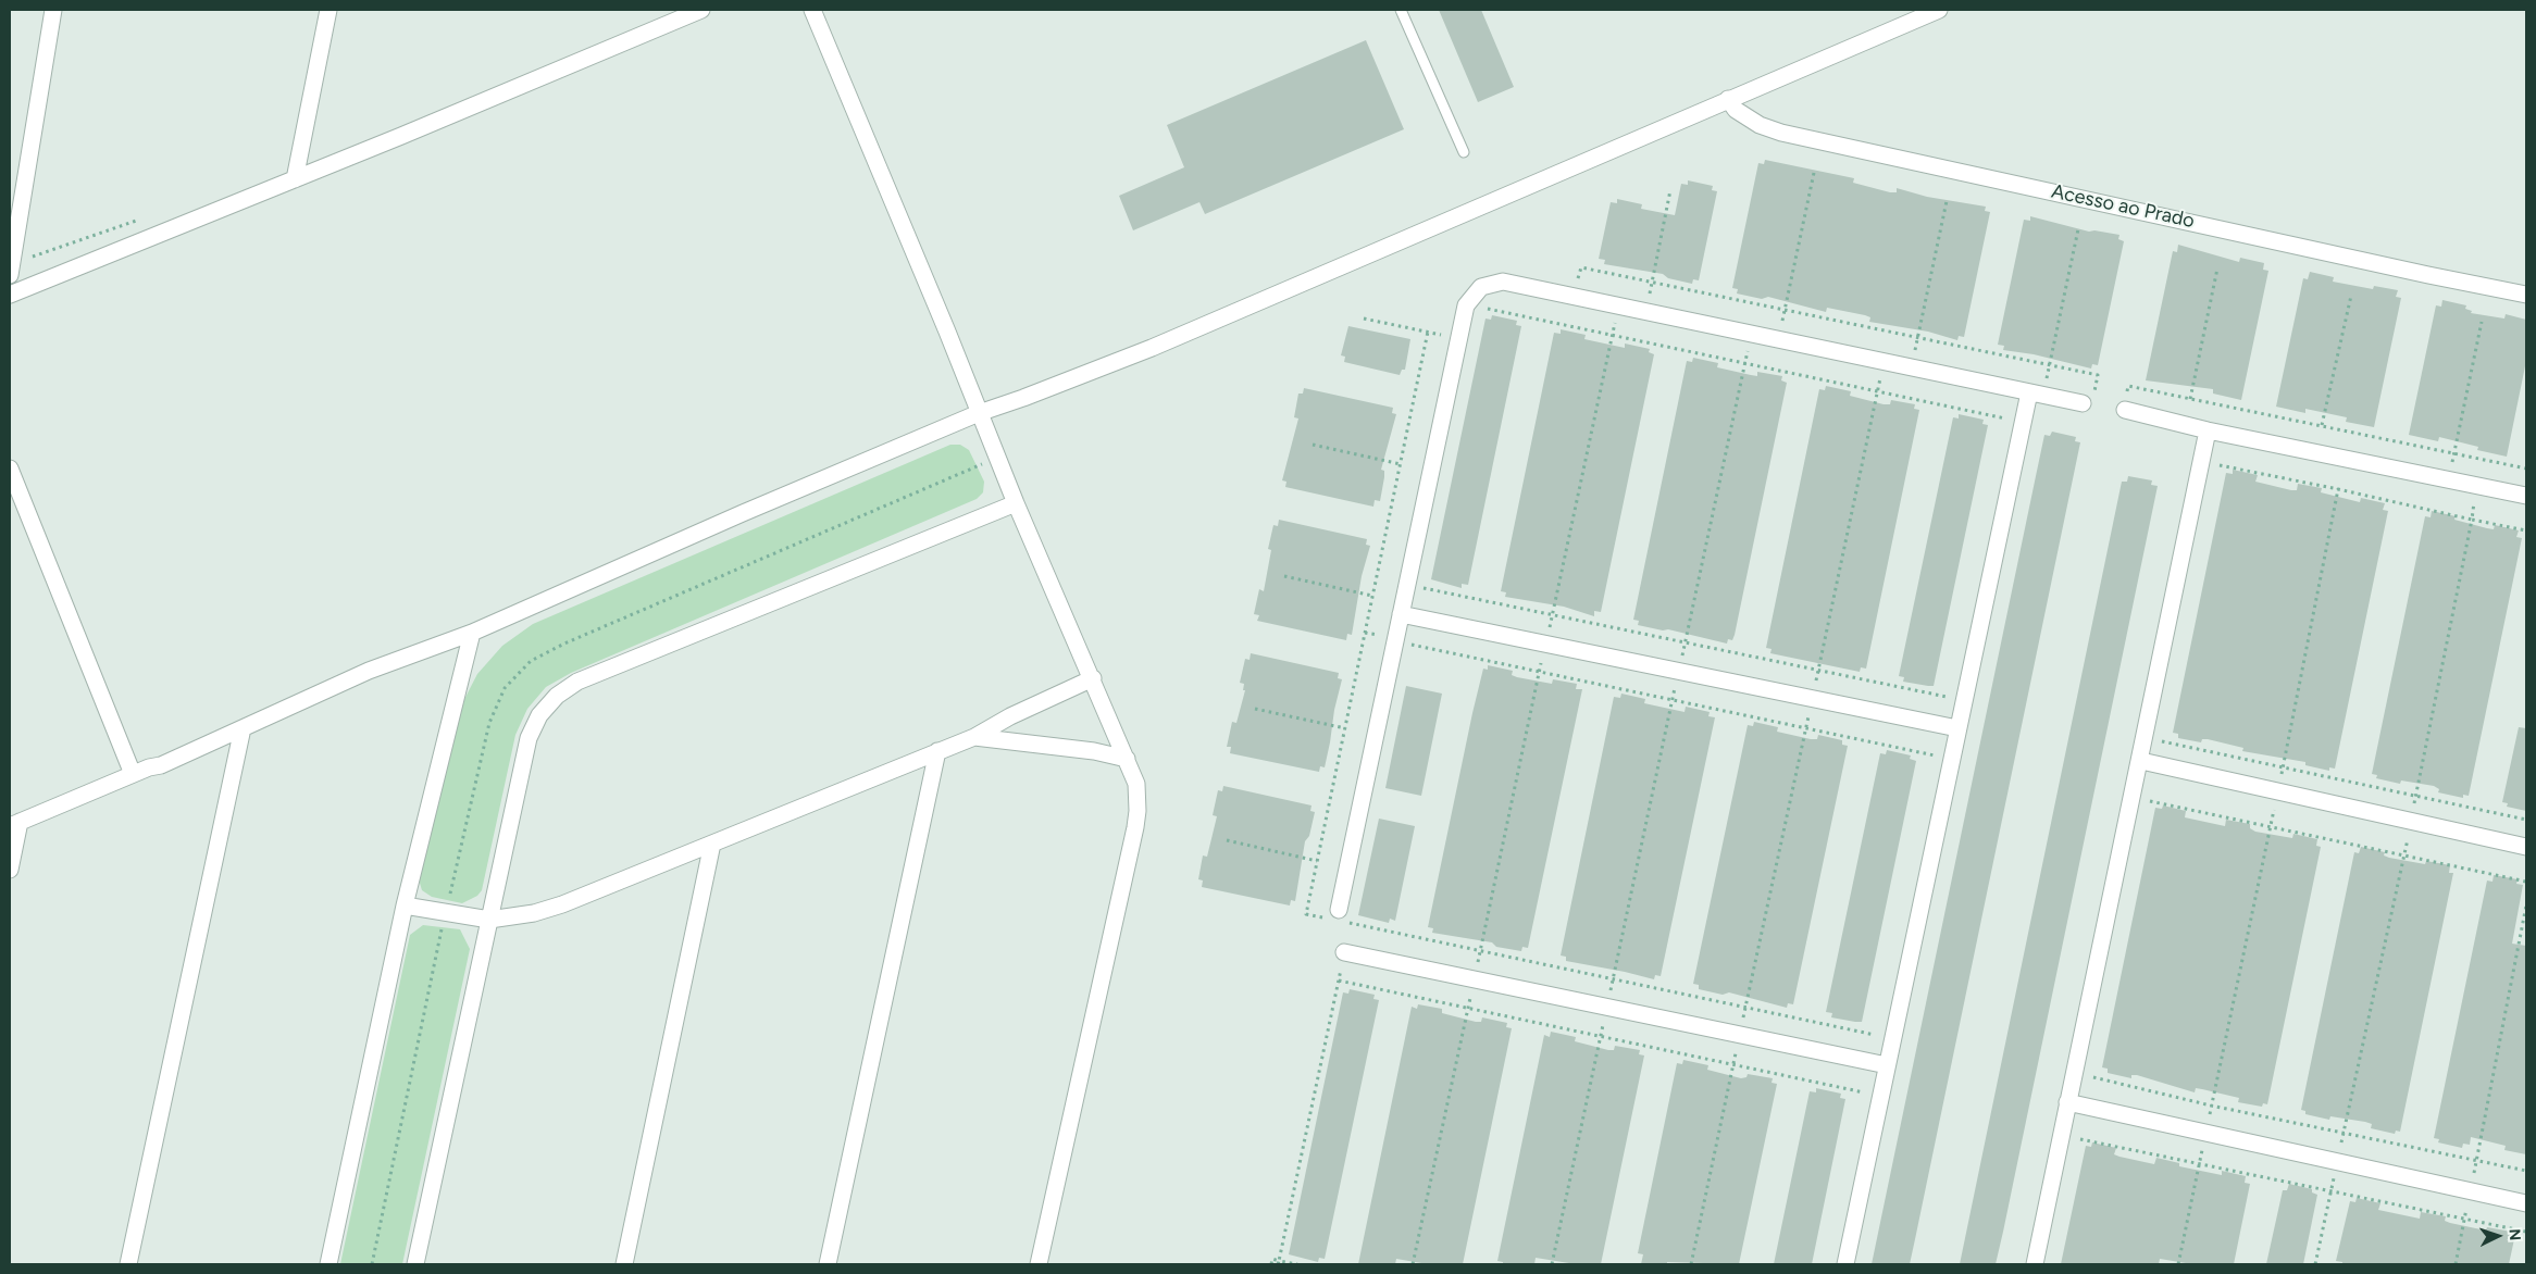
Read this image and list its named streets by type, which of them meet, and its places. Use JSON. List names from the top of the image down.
{
  "streets": {
    "street": ["Acesso ao Prado"]
  },
  "north": "right"
}
